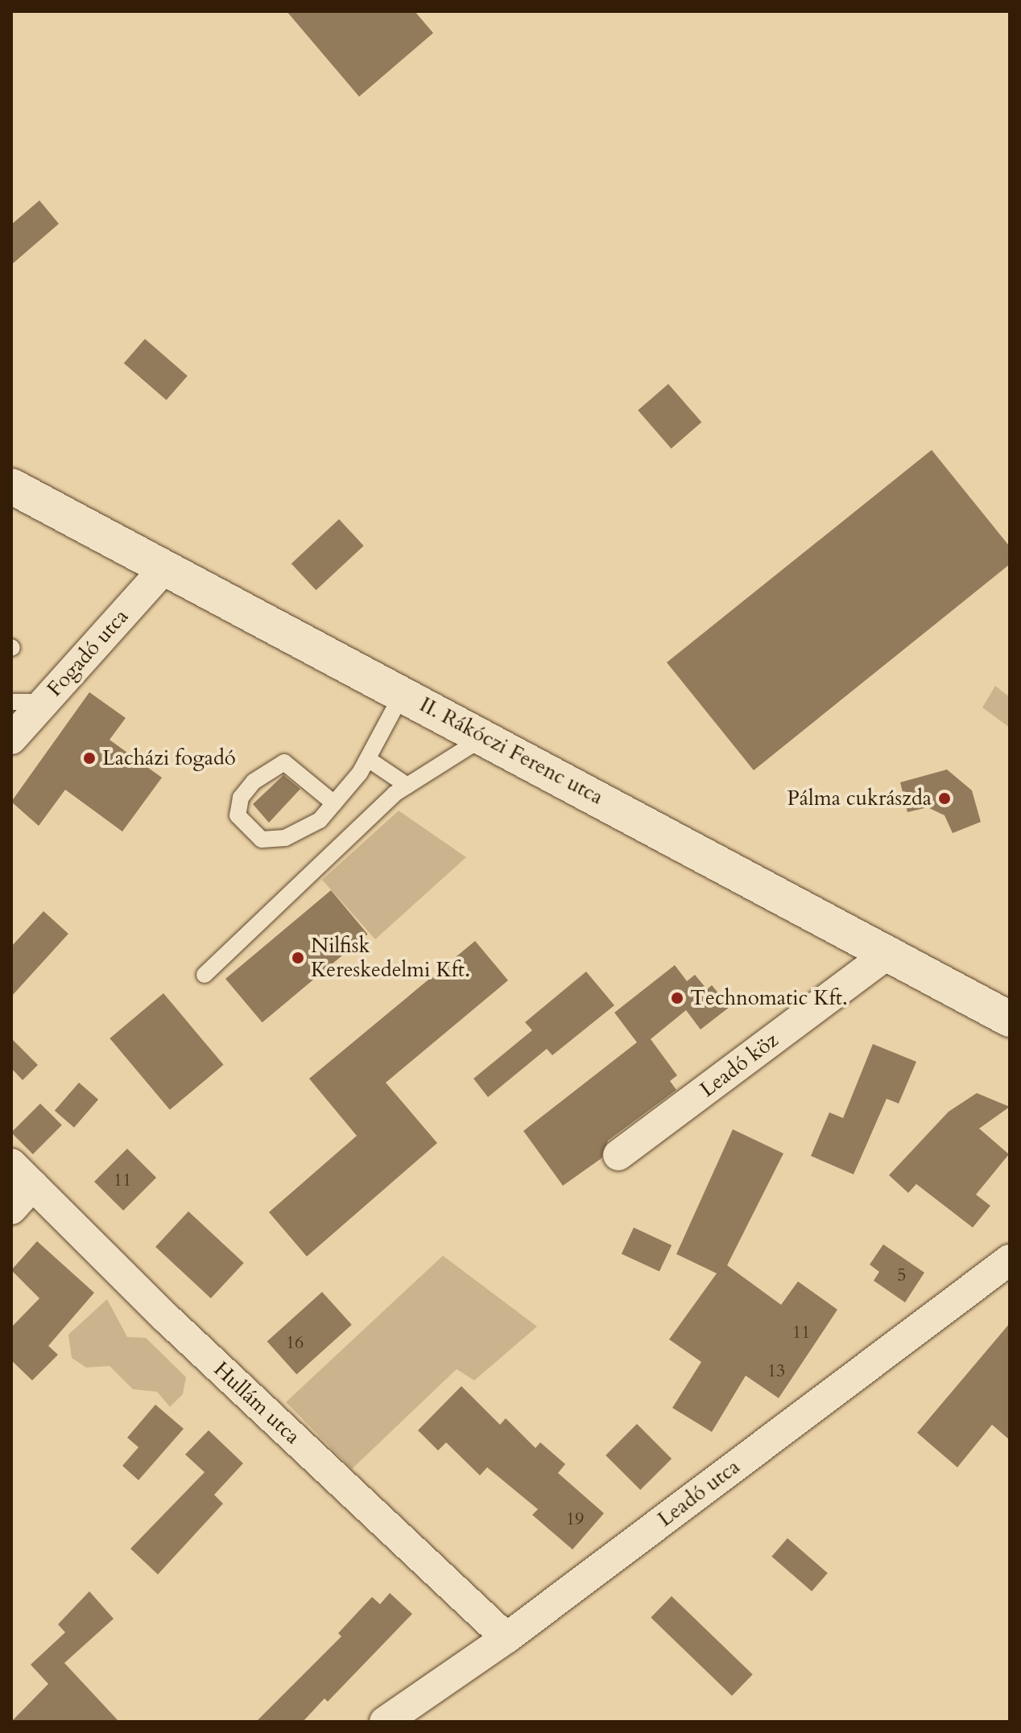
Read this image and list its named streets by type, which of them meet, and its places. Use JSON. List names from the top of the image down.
{
  "streets": {
    "main road": ["II. Rákóczi Ferenc utca"],
    "street": [
      "Fogadó utca",
      "Leadó köz",
      "Hullám utca",
      "Leadó utca"
    ]
  },
  "crossings": [
    ["Fogadó utca", "II. Rákóczi Ferenc utca"],
    ["II. Rákóczi Ferenc utca", "Leadó köz"],
    ["Hullám utca", "Leadó utca"]
  ],
  "places": [
    "Lacházi fogadó",
    "Pálma cukrászda",
    "Nilfisk Kereskedelmi Kft.",
    "Technomatic Kft."
  ],
  "house_numbers": [
    "11",
    "5",
    "11",
    "16",
    "13",
    "19"
  ]
}
